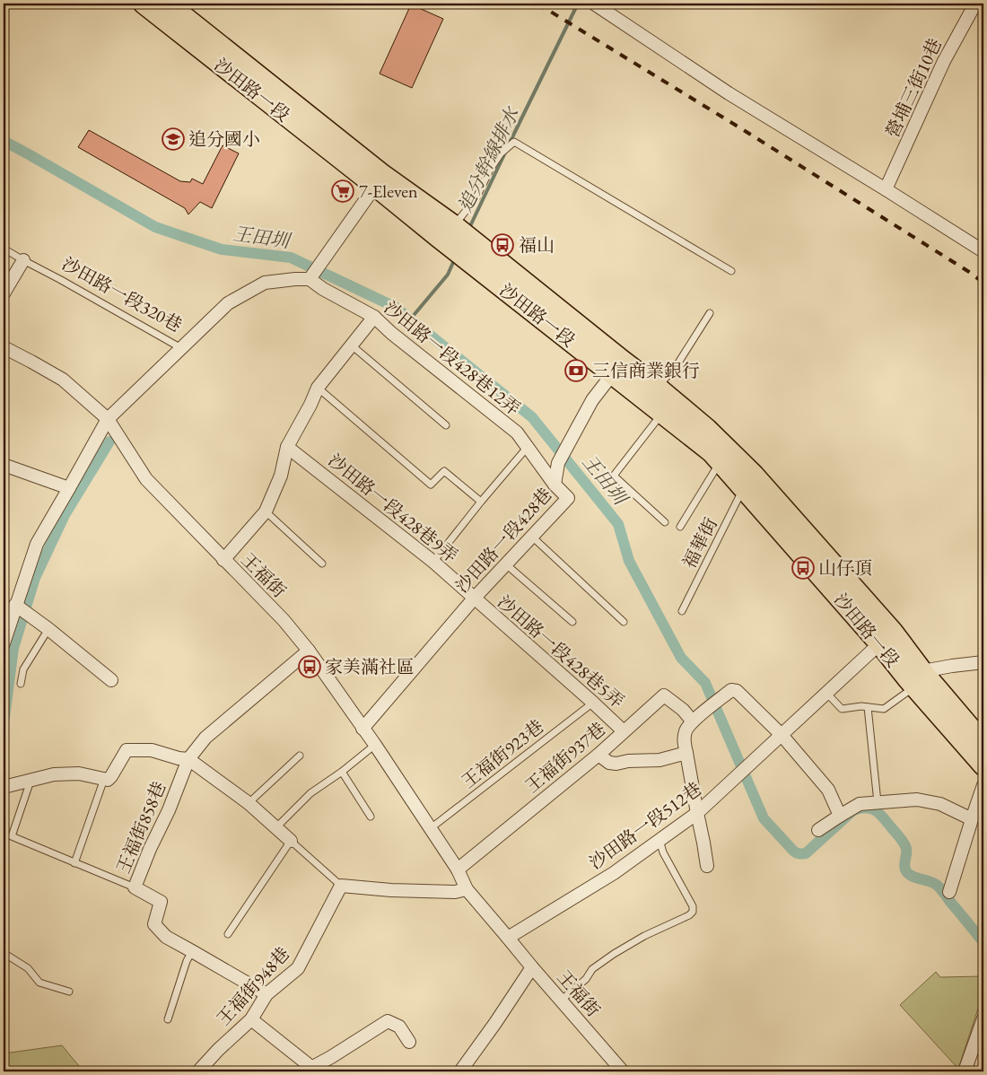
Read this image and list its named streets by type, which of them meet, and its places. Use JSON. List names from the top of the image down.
{
  "streets": {
    "main road": ["沙田路一段"],
    "street": [
      "營埔三街10巷",
      "沙田路一段320巷",
      "沙田路一段428巷12弄",
      "沙田路一段428巷9弄",
      "沙田路一段428巷",
      "王福街",
      "沙田路一段428巷5弄",
      "王福街937巷",
      "沙田路一段512巷",
      "王福街858巷",
      "王福街948巷"
    ],
    "lane": ["福華街", "王福街923巷"]
  },
  "crossings": [
    ["沙田路一段", "沙田路一段428巷"],
    ["沙田路一段", "福華街"],
    ["沙田路一段", "沙田路一段512巷"],
    ["沙田路一段320巷", "王福街"],
    ["沙田路一段428巷12弄", "沙田路一段428巷"],
    ["沙田路一段428巷9弄", "沙田路一段428巷"],
    ["沙田路一段428巷9弄", "沙田路一段428巷5弄"],
    ["沙田路一段428巷", "王福街"],
    ["沙田路一段428巷", "沙田路一段428巷5弄"],
    ["王福街", "王福街923巷"],
    ["王福街", "王福街937巷"],
    ["王福街", "沙田路一段512巷"],
    ["王福街", "王福街858巷"],
    ["沙田路一段428巷5弄", "王福街923巷"],
    ["沙田路一段428巷5弄", "王福街937巷"],
    ["王福街858巷", "王福街948巷"]
  ],
  "water": ["追分幹線排水", "王田圳"],
  "places": {
    "school or university": ["追分國小"],
    "supermarket": ["7-Eleven"],
    "bus stop": ["福山", "山仔頂", "家美滿社區"],
    "bank": ["三信商業銀行"]
  }
}
